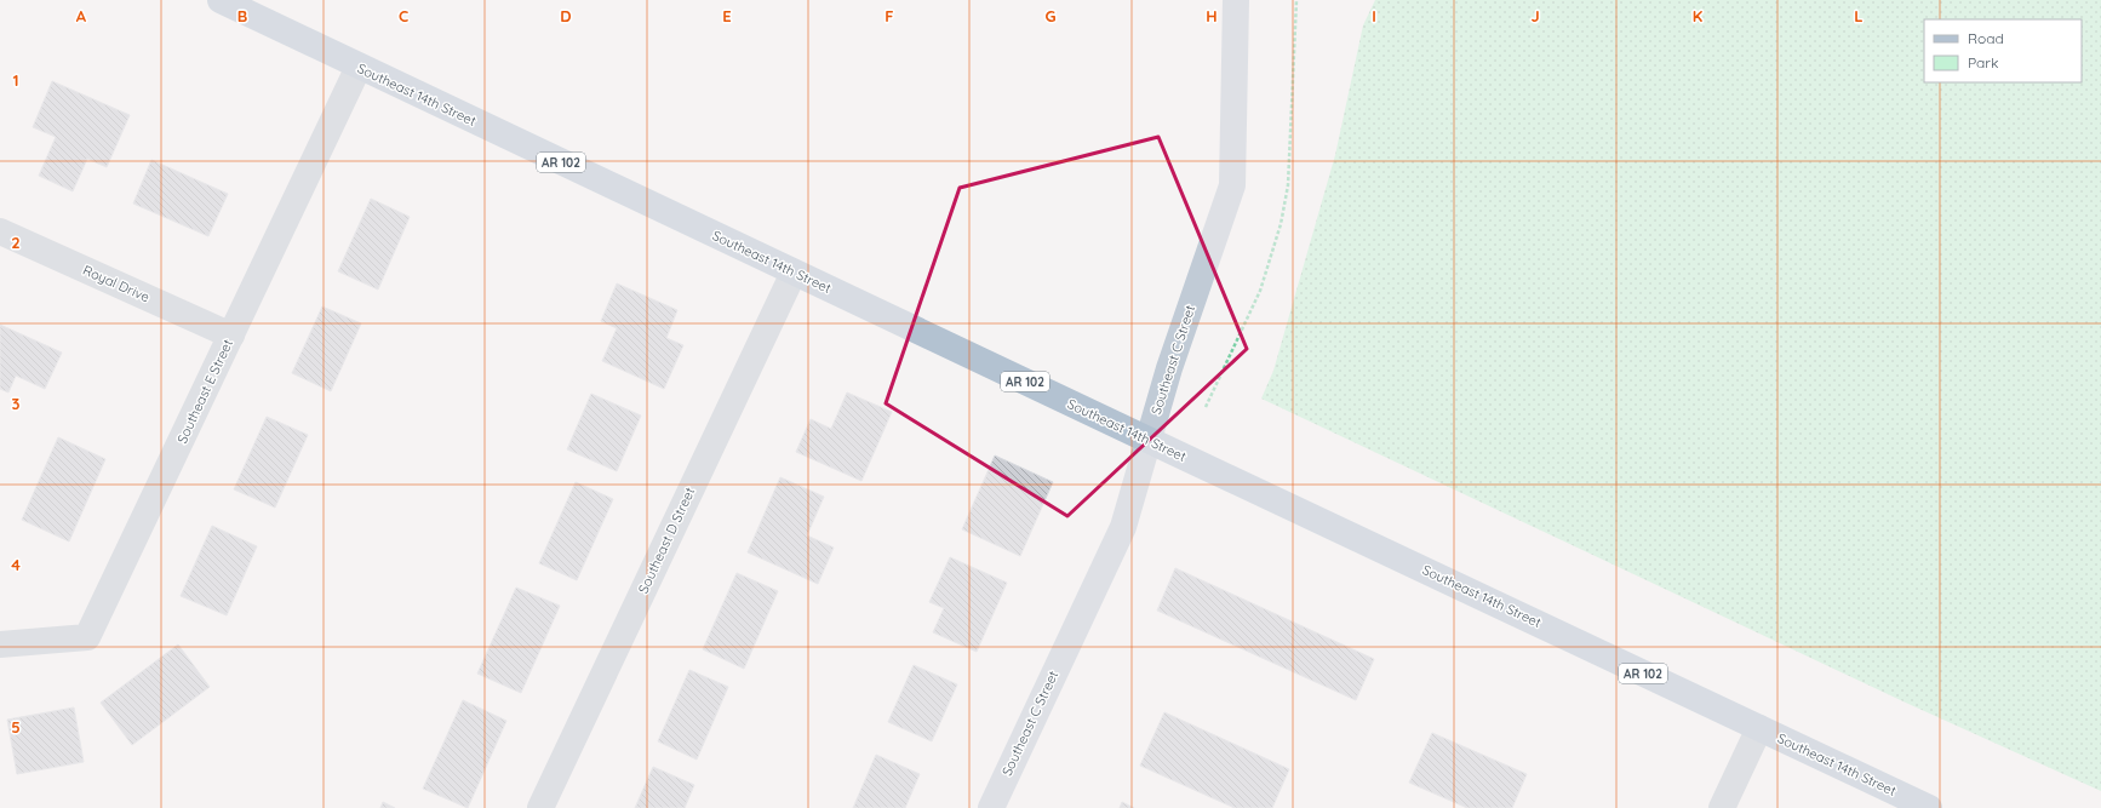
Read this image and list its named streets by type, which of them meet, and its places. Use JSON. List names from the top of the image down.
{
  "streets": {
    "main road": ["Southeast 14th Street", "AR 102"],
    "street": [
      "Royal Drive",
      "Southeast C Street",
      "Southeast E Street",
      "Southeast D Street"
    ]
  },
  "crossings": [
    ["Southeast 14th Street", "Southeast C Street"],
    ["Southeast 14th Street", "Southeast E Street"],
    ["Southeast 14th Street", "Southeast D Street"],
    ["Royal Drive", "Southeast E Street"]
  ],
  "legend": ["Road", "Park"],
  "grid": {
    "columns": [
      "A",
      "B",
      "C",
      "D",
      "E",
      "F",
      "G",
      "H",
      "I",
      "J",
      "K",
      "L"
    ],
    "rows": [
      "1",
      "2",
      "3",
      "4",
      "5"
    ]
  }
}
